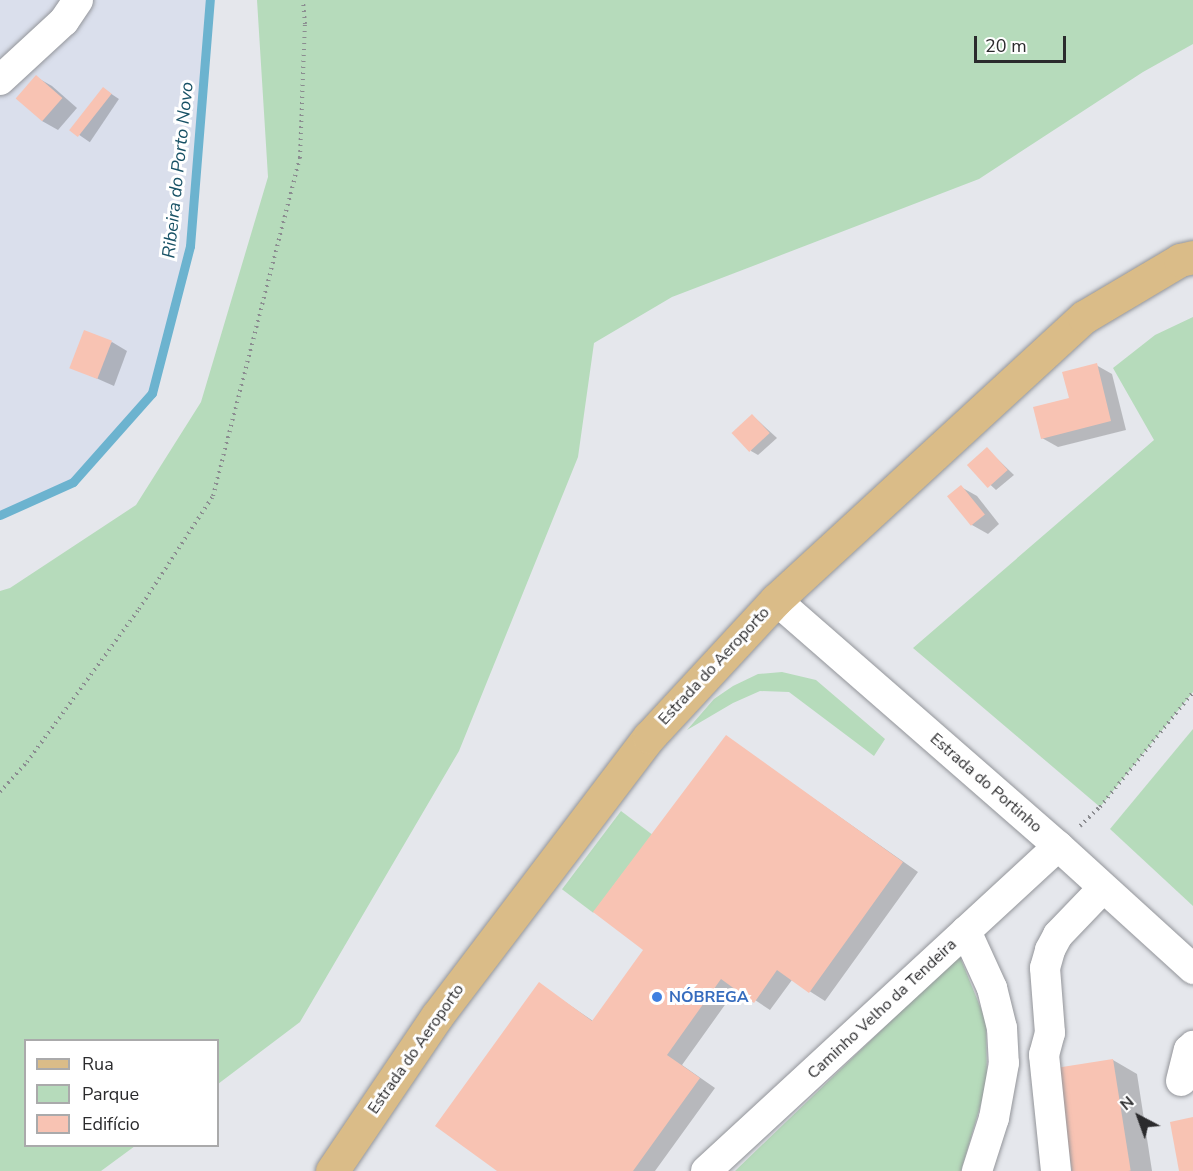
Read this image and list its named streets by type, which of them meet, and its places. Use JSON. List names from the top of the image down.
{
  "streets": {
    "main road": ["Estrada do Aeroporto"],
    "street": ["Estrada do Portinho", "Caminho Velho da Tendeira"]
  },
  "crossings": [
    ["Estrada do Aeroporto", "Estrada do Portinho"],
    ["Estrada do Portinho", "Caminho Velho da Tendeira"]
  ],
  "water": ["Ribeira do Porto Novo"],
  "places": ["NÓBREGA"],
  "legend": ["Rua", "Parque", "Edifício"],
  "scale_bar": "20 m",
  "north": "top left"
}
